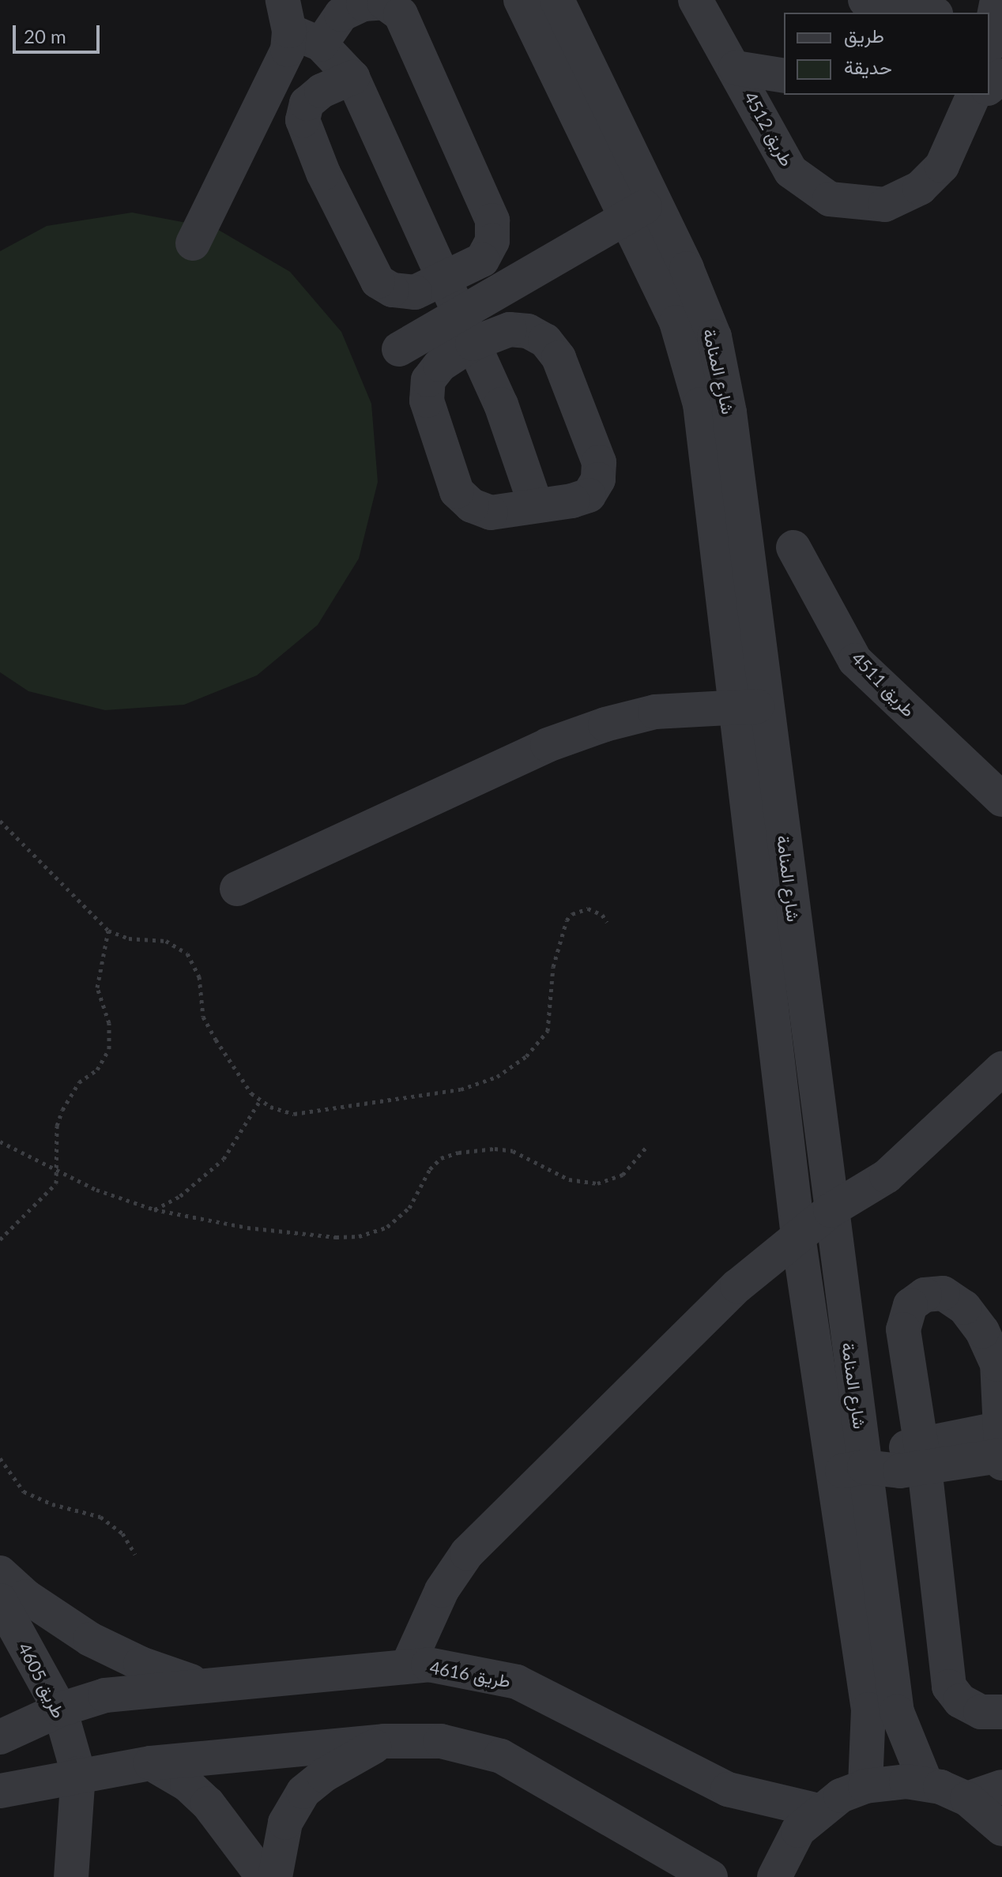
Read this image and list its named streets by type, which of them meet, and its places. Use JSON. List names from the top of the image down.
{
  "streets": {
    "street": [
      "طريق 4512",
      "شارع المنامة",
      "طريق 4511",
      "طريق 4616",
      "طريق 4605"
    ]
  },
  "crossings": [
    ["طريق 4616", "طريق 4605"]
  ],
  "legend": ["طريق", "حديقة"],
  "scale_bar": "20 m"
}
